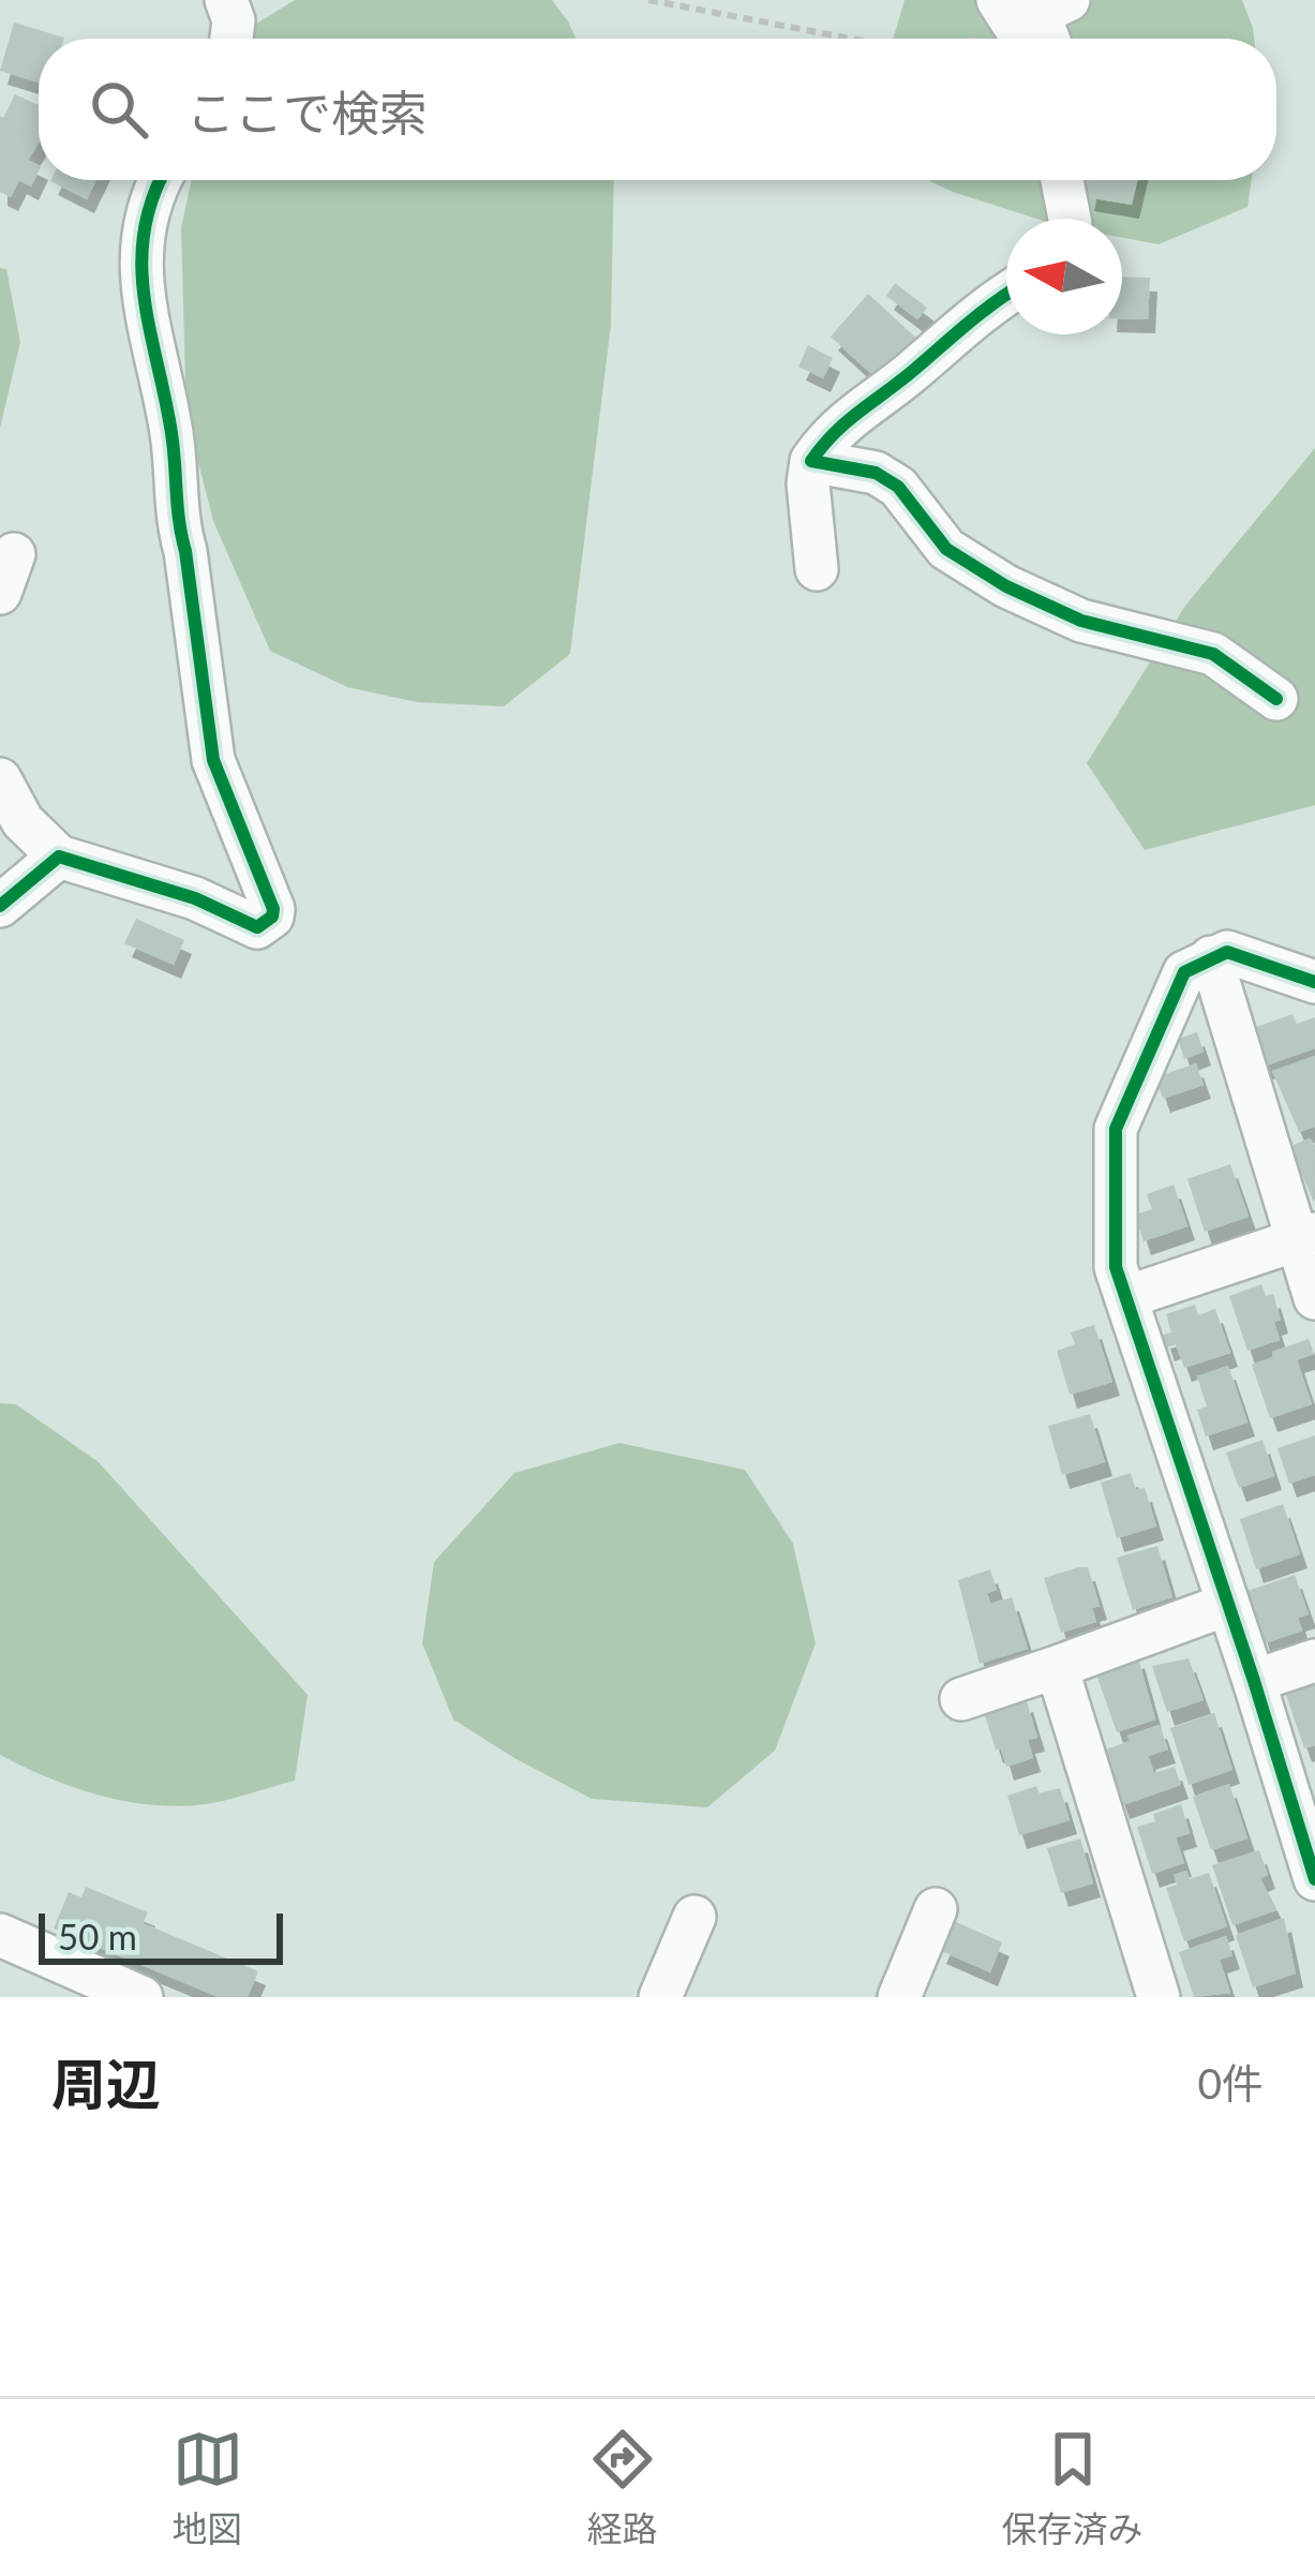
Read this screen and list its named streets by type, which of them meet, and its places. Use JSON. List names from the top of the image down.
{
  "scale_bar": "50 m",
  "north": "left",
  "page": {
    "search": "ここで検索",
    "scale": "50 m",
    "heading": ["周辺", "0件"],
    "nav": ["地図", "経路", "保存済み"]
  }
}
